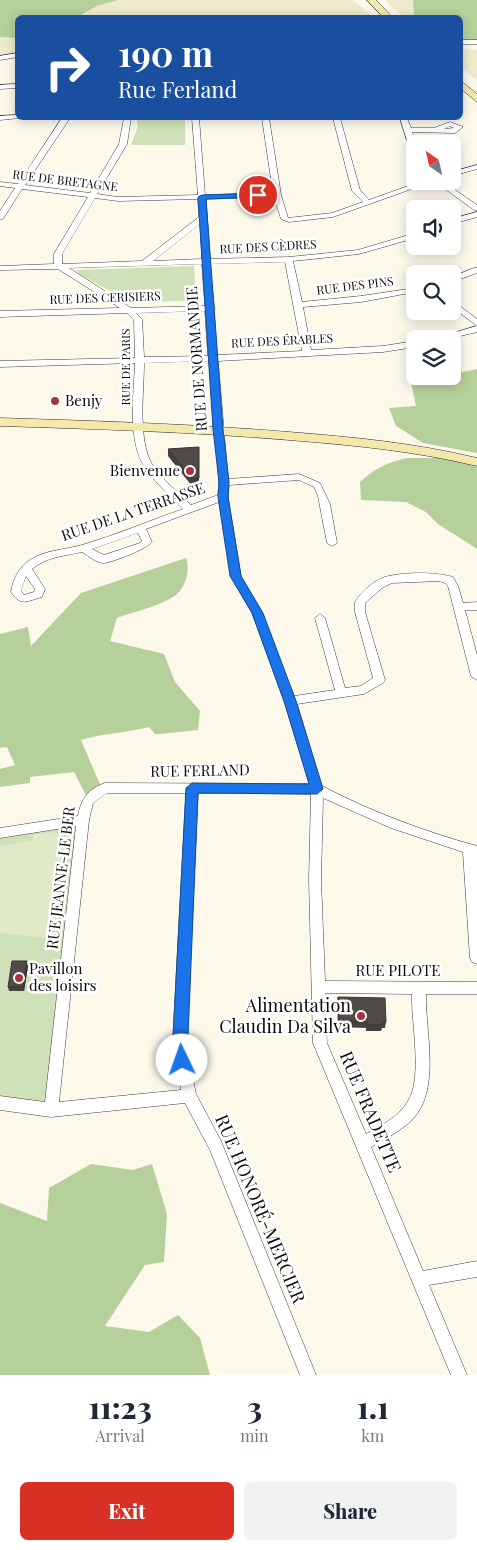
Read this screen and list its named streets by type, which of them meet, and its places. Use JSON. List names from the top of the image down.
{
  "streets": {
    "street": [
      "RUE DE BRETAGNE",
      "RUE DES CÈDRES",
      "RUE DES PINS",
      "RUE DES CERISIERS",
      "RUE DES ÉRABLES",
      "RUE DE NORMANDIE",
      "RUE DE PARIS",
      "RUE DE LA TERRASSE",
      "RUE FERLAND",
      "RUE JEANNE-LE BER",
      "RUE PILOTE",
      "RUE FRADETTE",
      "RUE HONORÉ-MERCIER"
    ]
  },
  "crossings": [
    ["RUE DE BRETAGNE", "RUE DE NORMANDIE"],
    ["RUE DES CÈDRES", "RUE DE NORMANDIE"],
    ["RUE DES CÈDRES", "RUE DE PARIS"],
    ["RUE DES CERISIERS", "RUE DE NORMANDIE"],
    ["RUE DES CERISIERS", "RUE DE PARIS"],
    ["RUE DES ÉRABLES", "RUE DE NORMANDIE"],
    ["RUE DES ÉRABLES", "RUE DE PARIS"],
    ["RUE DE NORMANDIE", "RUE DE LA TERRASSE"],
    ["RUE DE NORMANDIE", "RUE FERLAND"],
    ["RUE DE NORMANDIE", "RUE FRADETTE"],
    ["RUE DE PARIS", "RUE DE LA TERRASSE"],
    ["RUE FERLAND", "RUE JEANNE-LE BER"],
    ["RUE FERLAND", "RUE FRADETTE"],
    ["RUE FERLAND", "RUE HONORÉ-MERCIER"],
    ["RUE PILOTE", "RUE FRADETTE"]
  ],
  "places": [
    "Benjy",
    "Bienvenue",
    "Pavillon des loisirs",
    "Alimentation Claudin Da Silva"
  ],
  "north": "top left",
  "page": {
    "turn": ["190 m", "Rue Ferland"],
    "eta": [
      "11:23",
      "Arrival",
      "3",
      "min",
      "1.1",
      "km"
    ],
    "buttons": ["Exit", "Share"]
  }
}
